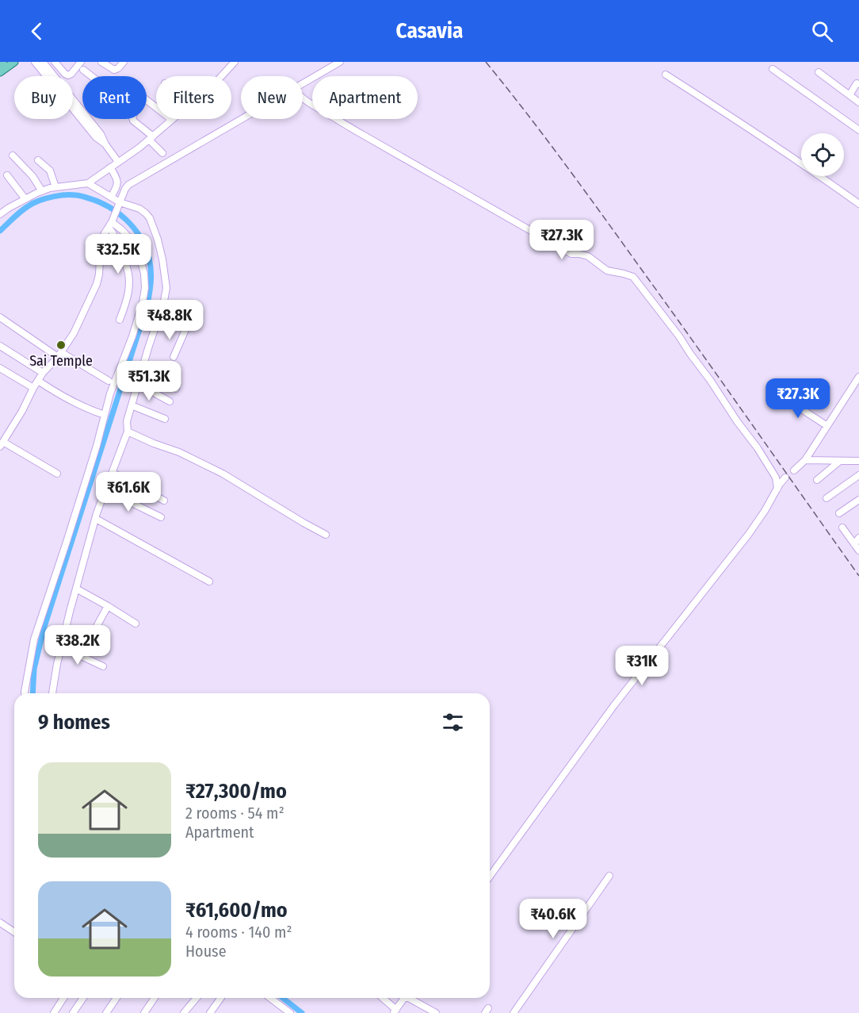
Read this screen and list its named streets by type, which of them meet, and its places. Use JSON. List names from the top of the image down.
{
  "places": ["Sai Temple"],
  "page": {
    "header": "Casavia",
    "chip": [
      "Buy",
      "Rent",
      "Filters",
      "New",
      "Apartment"
    ],
    "price": [
      "₹27.3K",
      "₹32.5K",
      "₹48.8K",
      "₹51.3K",
      "₹27.3K",
      "₹61.6K",
      "₹38.2K",
      "₹31K",
      "₹40.6K"
    ],
    "heading": "9 homes",
    "list": [
      {
        "name": "₹27,300/mo",
        "note": "2 rooms · 54 m² · Apartment"
      },
      {
        "name": "₹61,600/mo",
        "note": "4 rooms · 140 m² · House"
      }
    ]
  }
}
